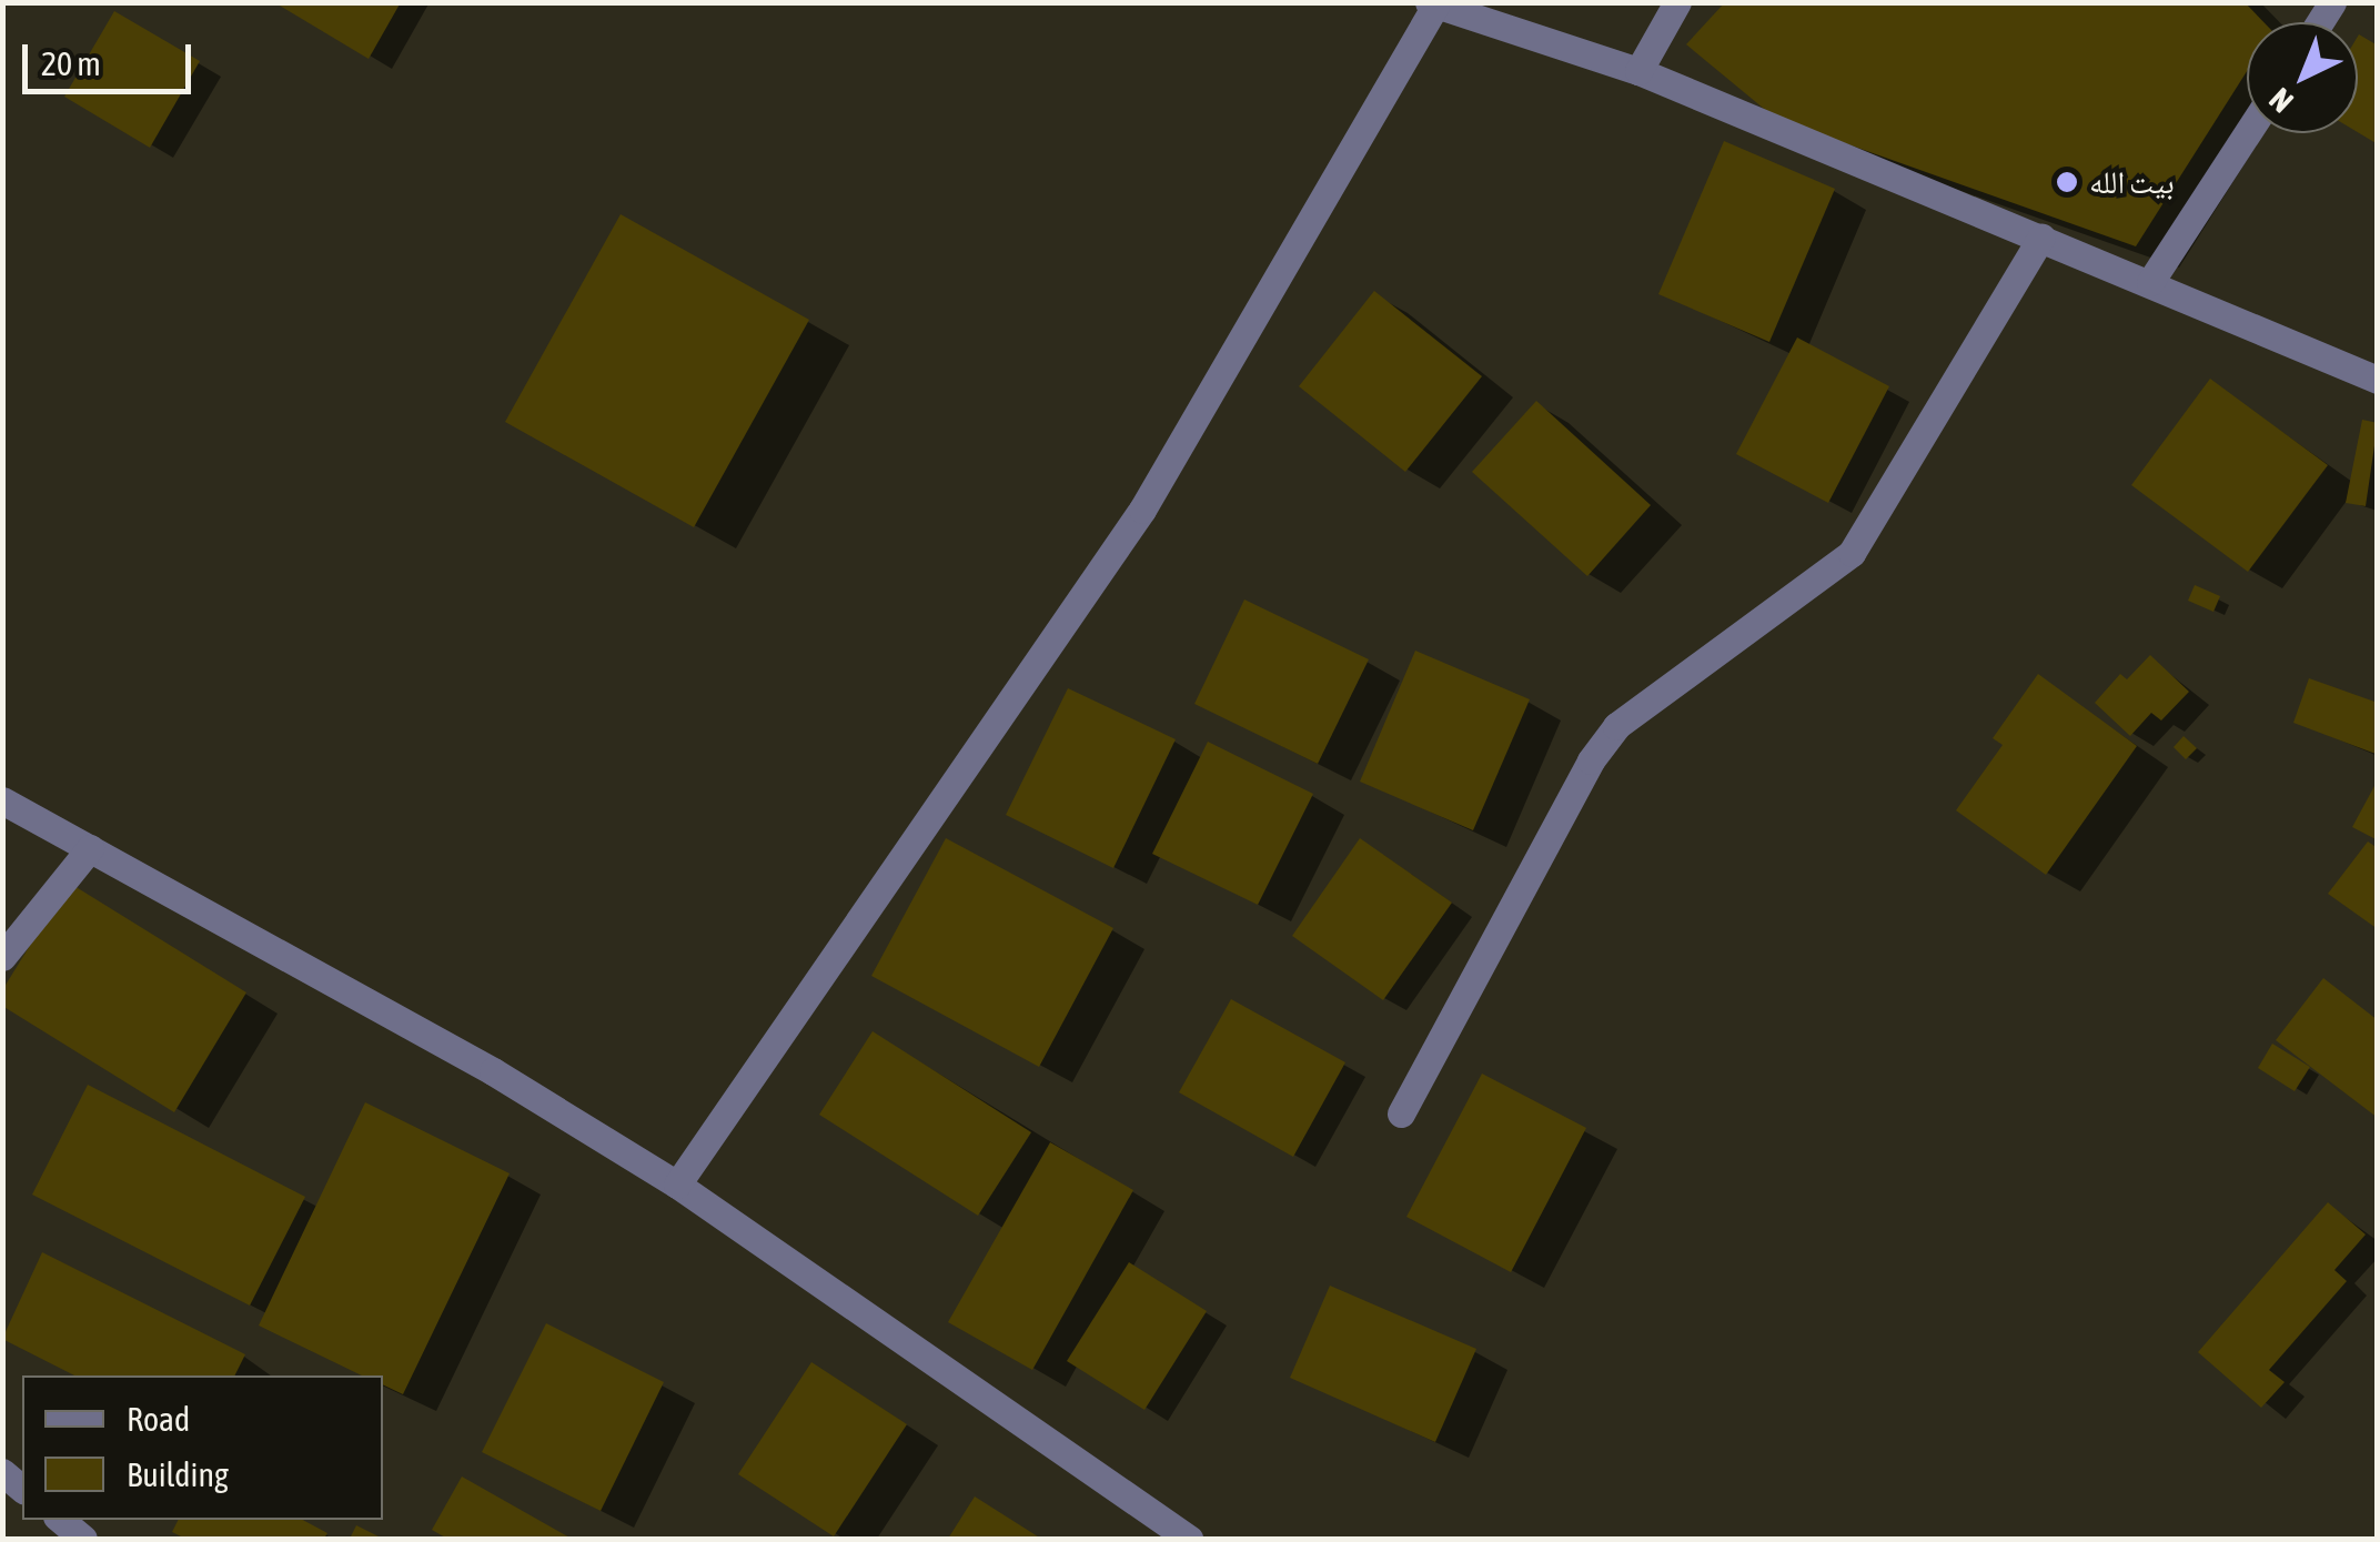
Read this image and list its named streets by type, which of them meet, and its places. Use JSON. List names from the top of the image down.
{
  "places": ["بيت الله"],
  "legend": ["Road", "Building"],
  "scale_bar": "20 m",
  "north": "bottom left"
}
